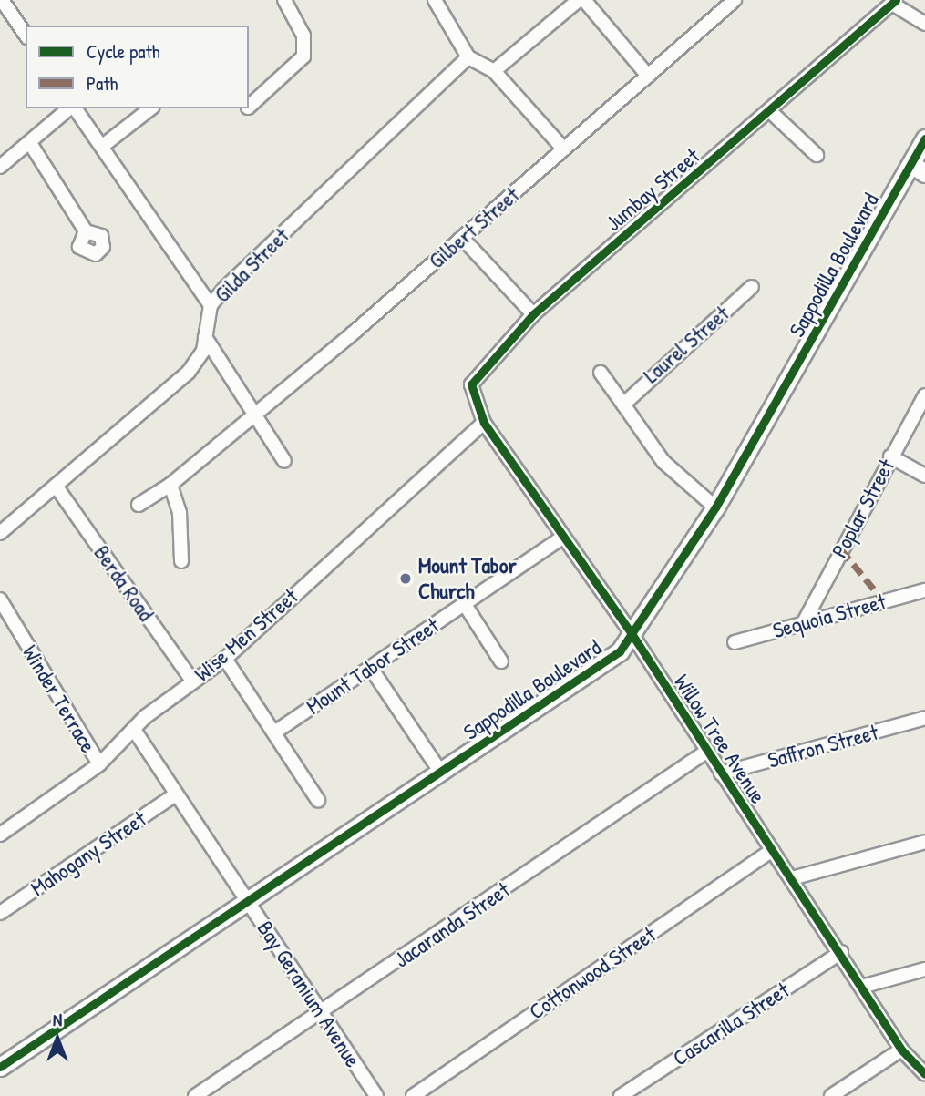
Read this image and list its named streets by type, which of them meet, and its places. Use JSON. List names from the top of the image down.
{
  "streets": {
    "street": [
      "Jumbay Street",
      "Gilbert Street",
      "Gilda Street",
      "Sappodilla Boulevard",
      "Laurel Street",
      "Poplar Street",
      "Berda Road",
      "Sequoia Street",
      "Wise Men Street",
      "Mount Tabor Street",
      "Winder Terrace",
      "Willow Tree Avenue",
      "Saffron Street",
      "Mahogany Street",
      "Jacaranda Street",
      "Cottonwood Street",
      "Bay Geranium Avenue",
      "Cascarilla Street"
    ]
  },
  "crossings": [
    ["Jumbay Street", "Wise Men Street"],
    ["Jumbay Street", "Willow Tree Avenue"],
    ["Gilda Street", "Berda Road"],
    ["Sappodilla Boulevard", "Laurel Street"],
    ["Sappodilla Boulevard", "Willow Tree Avenue"],
    ["Sappodilla Boulevard", "Bay Geranium Avenue"],
    ["Poplar Street", "Sequoia Street"],
    ["Berda Road", "Wise Men Street"],
    ["Wise Men Street", "Winder Terrace"],
    ["Wise Men Street", "Willow Tree Avenue"],
    ["Wise Men Street", "Bay Geranium Avenue"],
    ["Mount Tabor Street", "Willow Tree Avenue"],
    ["Willow Tree Avenue", "Saffron Street"],
    ["Willow Tree Avenue", "Jacaranda Street"],
    ["Willow Tree Avenue", "Cottonwood Street"],
    ["Willow Tree Avenue", "Cascarilla Street"],
    ["Mahogany Street", "Bay Geranium Avenue"],
    ["Jacaranda Street", "Bay Geranium Avenue"]
  ],
  "places": ["Mount Tabor Church"],
  "legend": ["Cycle path", "Path"],
  "north": "top"
}
